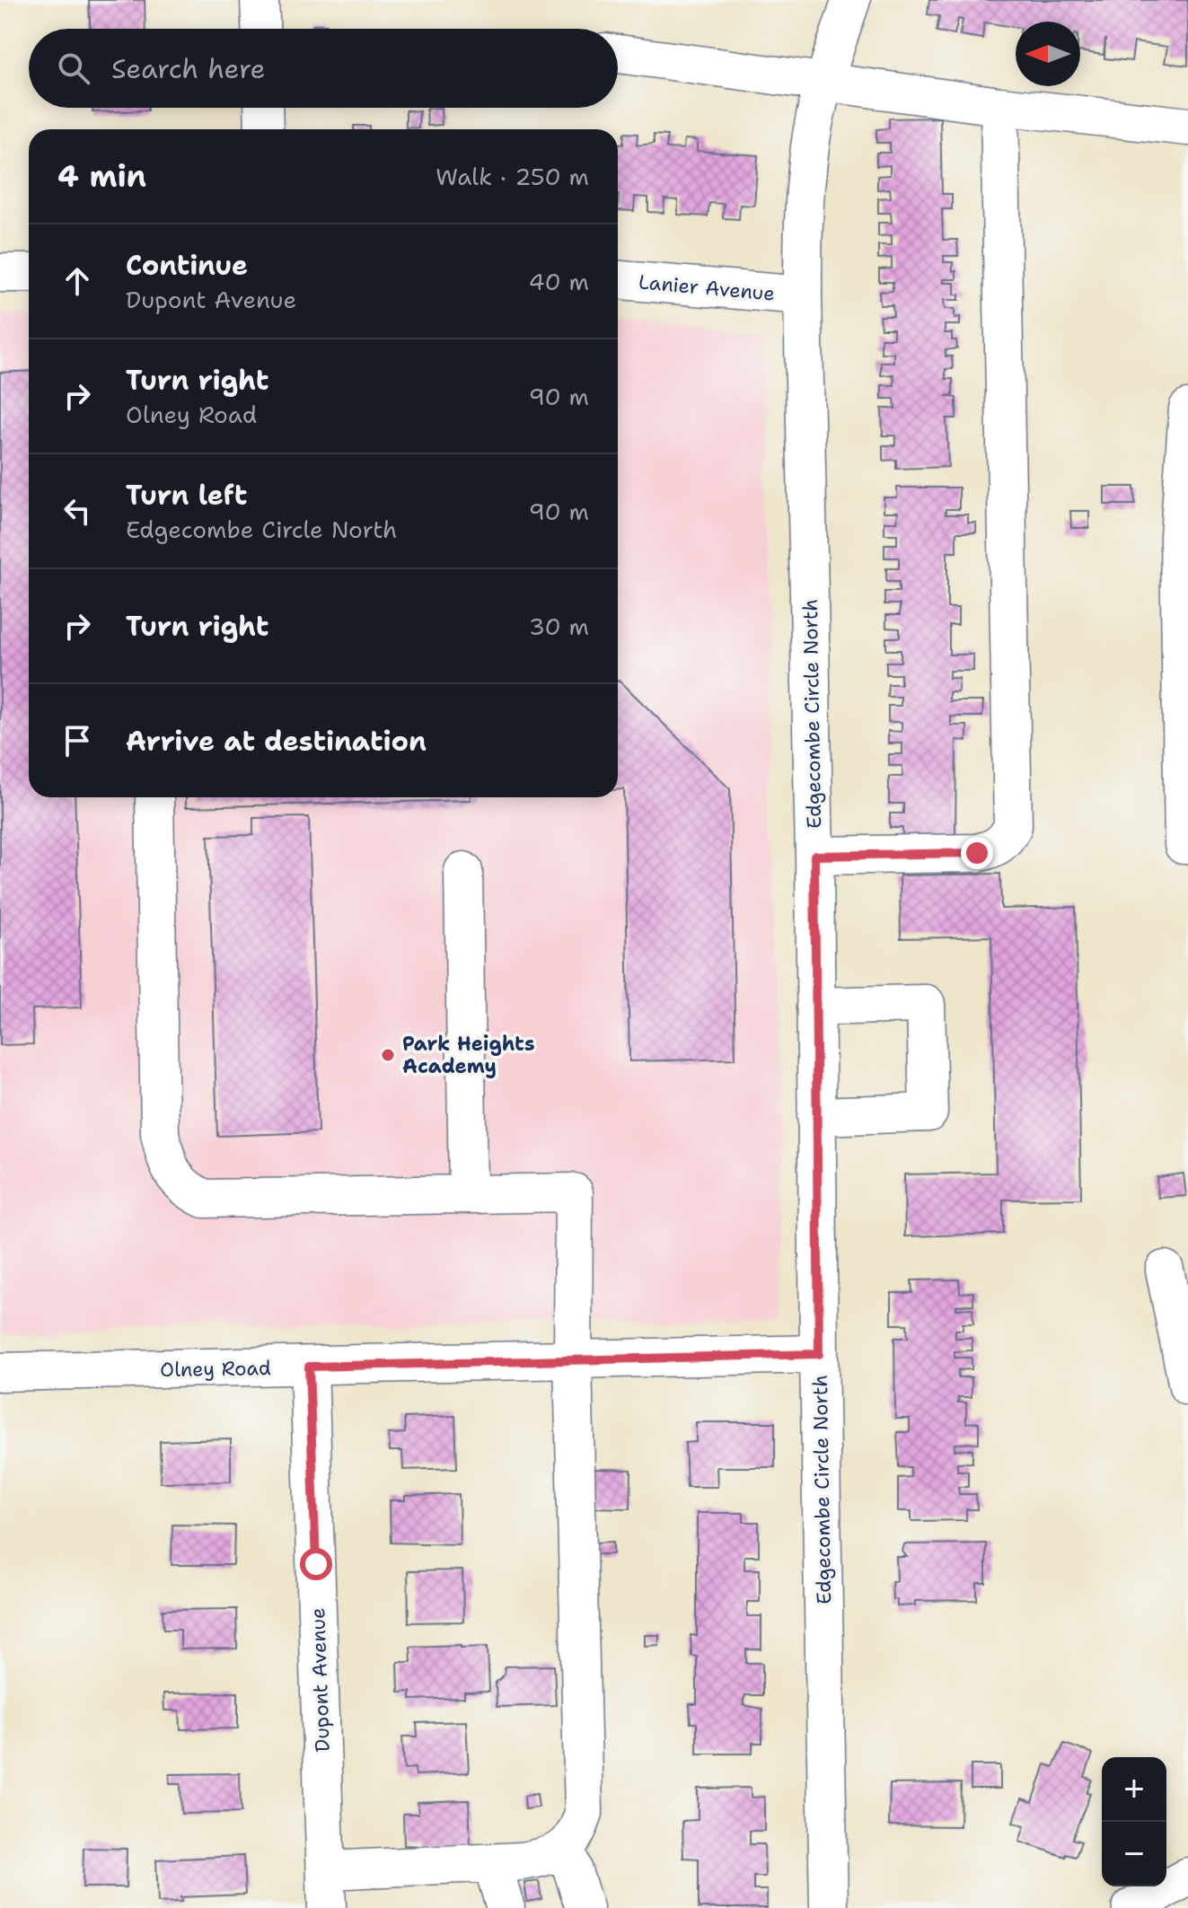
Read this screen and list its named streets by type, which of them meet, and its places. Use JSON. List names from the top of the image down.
{
  "streets": {
    "street": [
      "Lanier Avenue",
      "Edgecombe Circle North",
      "Olney Road",
      "Dupont Avenue"
    ]
  },
  "crossings": [
    ["Lanier Avenue", "Edgecombe Circle North"],
    ["Edgecombe Circle North", "Olney Road"],
    ["Olney Road", "Dupont Avenue"]
  ],
  "places": ["Park Heights Academy"],
  "north": "left",
  "page": {
    "search": "Search here",
    "heading": ["4 min", "Walk · 250 m"],
    "list": [
      ["Continue", "Dupont Avenue", "40 m"],
      ["Turn right", "Olney Road", "90 m"],
      ["Turn left", "Edgecombe Circle North", "90 m"],
      ["Turn right", "30 m"],
      "Arrive at destination"
    ],
    "map_buttons": ["+", "−"]
  }
}
